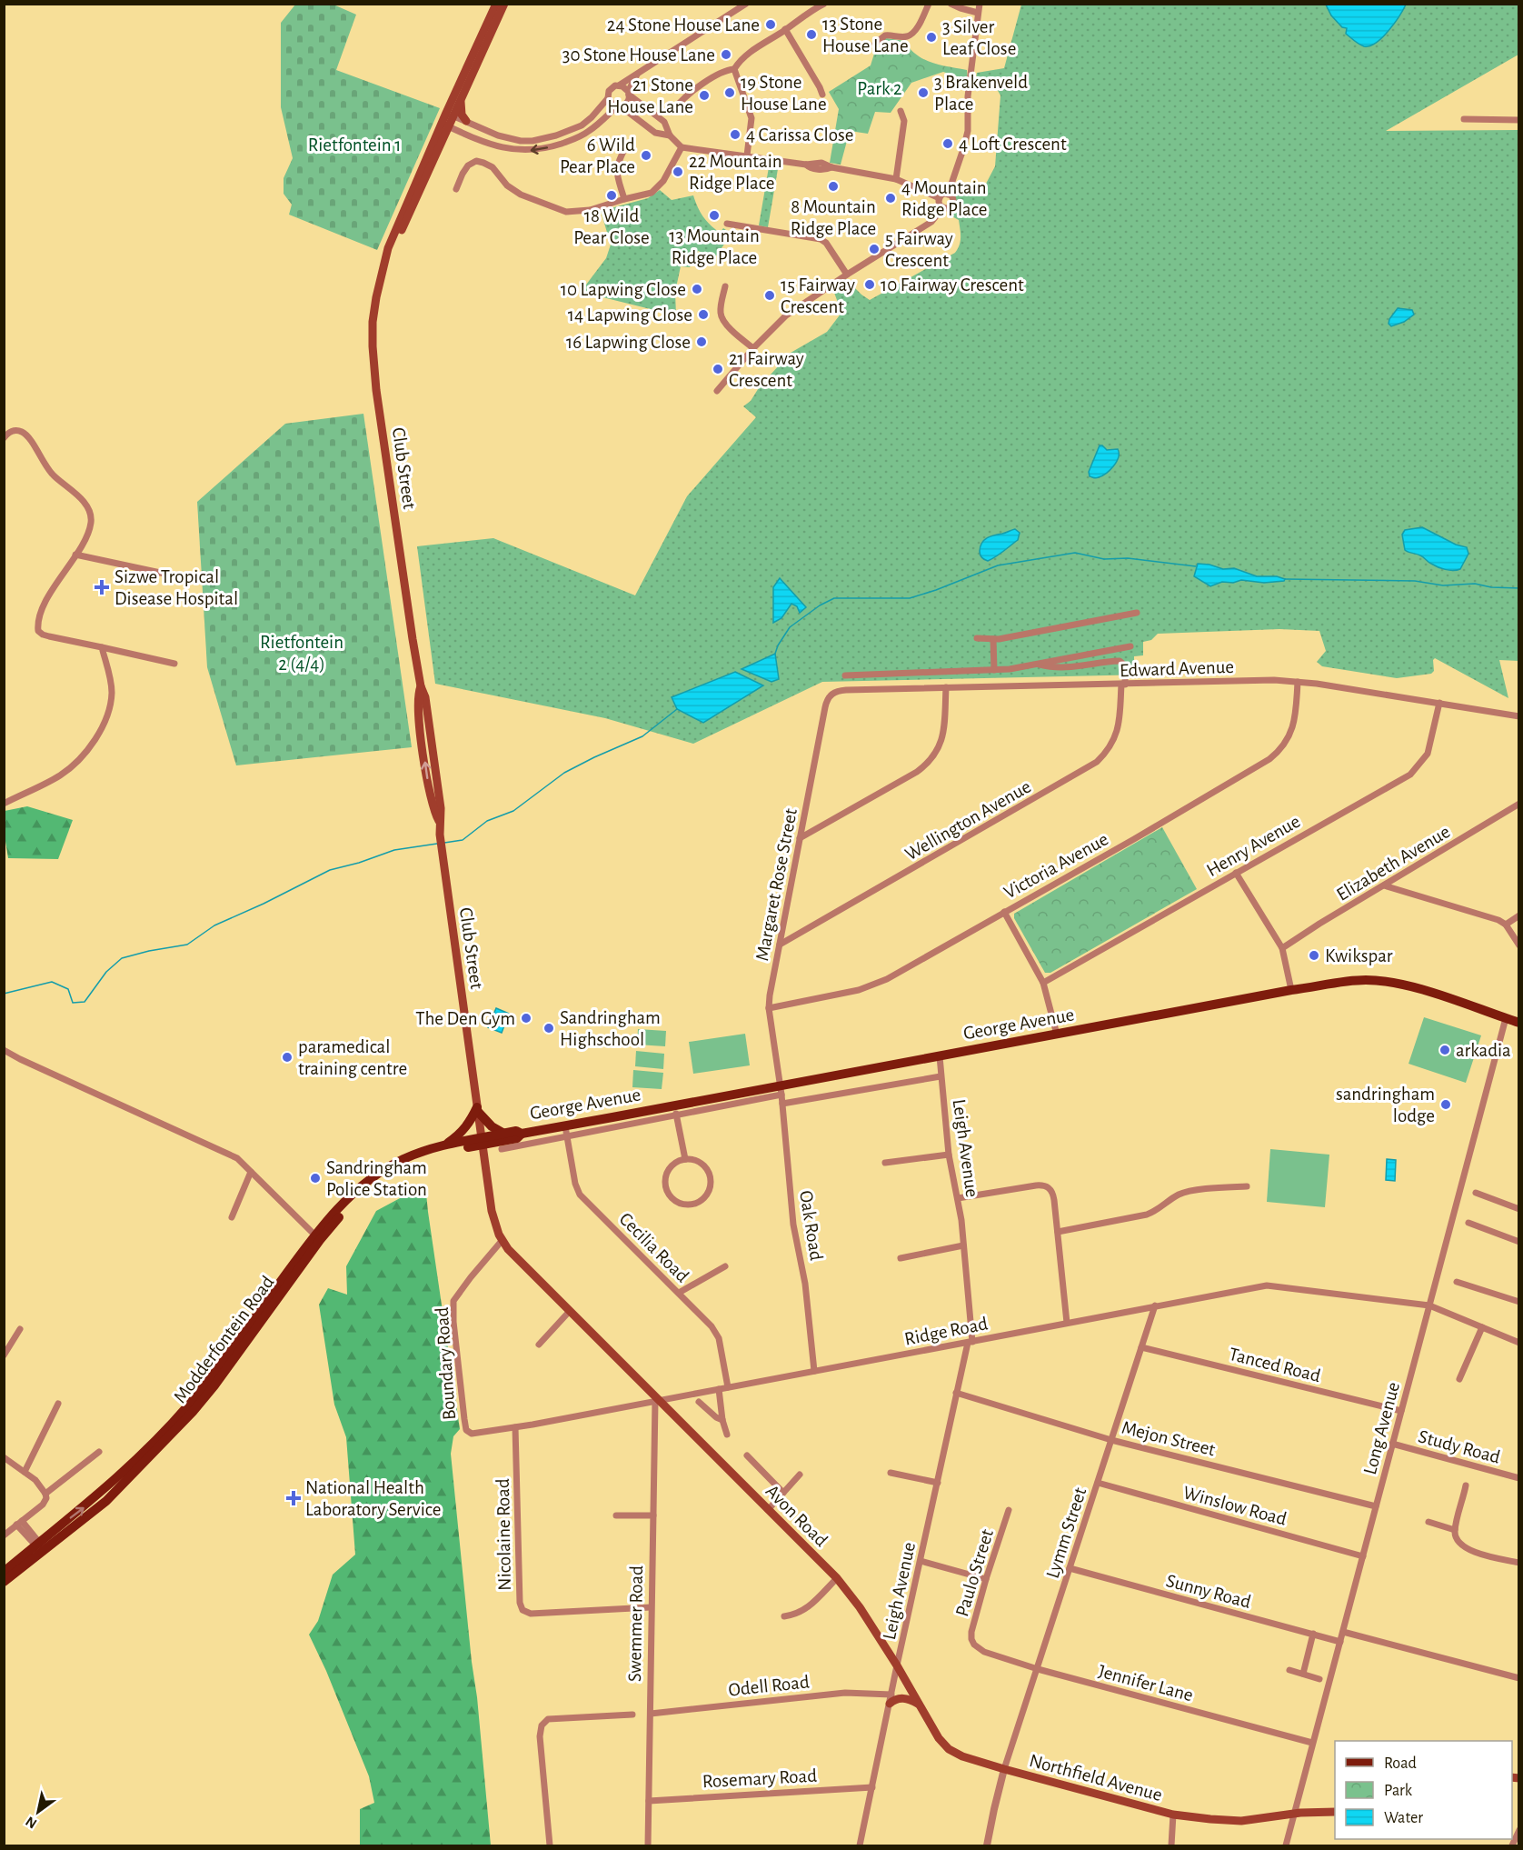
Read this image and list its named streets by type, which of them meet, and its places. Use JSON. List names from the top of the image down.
{
  "streets": {
    "main road": [
      "Club Street",
      "George Avenue",
      "Modderfontein Road",
      "Avon Road",
      "Northfield Avenue"
    ],
    "street": [
      "Edward Avenue",
      "Wellington Avenue",
      "Henry Avenue",
      "Elizabeth Avenue",
      "Victoria Avenue",
      "Margaret Rose Street",
      "Leigh Avenue",
      "Oak Road",
      "Cecilia Road",
      "Ridge Road",
      "Boundary Road",
      "Tanced Road",
      "Long Avenue",
      "Mejon Street",
      "Study Road",
      "Winslow Road",
      "Lymm Street",
      "Nicolaine Road",
      "Paulo Street",
      "Sunny Road",
      "Swemmer Road",
      "Jennifer Lane",
      "Odell Road",
      "Rosemary Road"
    ]
  },
  "crossings": [
    ["Club Street", "George Avenue"],
    ["Club Street", "Modderfontein Road"],
    ["Edward Avenue", "Wellington Avenue"],
    ["Edward Avenue", "Henry Avenue"],
    ["Edward Avenue", "Victoria Avenue"],
    ["Edward Avenue", "Margaret Rose Street"],
    ["Wellington Avenue", "Margaret Rose Street"],
    ["Victoria Avenue", "Margaret Rose Street"],
    ["Margaret Rose Street", "George Avenue"],
    ["Margaret Rose Street", "Oak Road"],
    ["George Avenue", "Leigh Avenue"],
    ["George Avenue", "Oak Road"],
    ["George Avenue", "Cecilia Road"],
    ["George Avenue", "Modderfontein Road"],
    ["George Avenue", "Long Avenue"],
    ["Leigh Avenue", "Ridge Road"],
    ["Leigh Avenue", "Mejon Street"],
    ["Leigh Avenue", "Avon Road"],
    ["Leigh Avenue", "Odell Road"],
    ["Leigh Avenue", "Northfield Avenue"],
    ["Leigh Avenue", "Rosemary Road"],
    ["Oak Road", "Ridge Road"],
    ["Cecilia Road", "Ridge Road"],
    ["Ridge Road", "Boundary Road"],
    ["Ridge Road", "Long Avenue"],
    ["Ridge Road", "Avon Road"],
    ["Ridge Road", "Lymm Street"],
    ["Ridge Road", "Nicolaine Road"],
    ["Ridge Road", "Swemmer Road"],
    ["Tanced Road", "Long Avenue"],
    ["Tanced Road", "Lymm Street"],
    ["Long Avenue", "Mejon Street"],
    ["Long Avenue", "Study Road"],
    ["Long Avenue", "Winslow Road"],
    ["Long Avenue", "Sunny Road"],
    ["Long Avenue", "Jennifer Lane"],
    ["Long Avenue", "Northfield Avenue"],
    ["Mejon Street", "Lymm Street"],
    ["Winslow Road", "Lymm Street"],
    ["Avon Road", "Swemmer Road"],
    ["Avon Road", "Northfield Avenue"],
    ["Lymm Street", "Sunny Road"],
    ["Lymm Street", "Jennifer Lane"],
    ["Lymm Street", "Northfield Avenue"],
    ["Nicolaine Road", "Swemmer Road"],
    ["Paulo Street", "Jennifer Lane"],
    ["Swemmer Road", "Odell Road"],
    ["Swemmer Road", "Rosemary Road"]
  ],
  "parks": ["Park 2", "Rietfontein 1", "Rietfontein 2 (4/4)"],
  "places": {
    "other": [
      "24 Stone House Lane",
      "13 Stone House Lane",
      "3 Silver Leaf Close",
      "30 Stone House Lane",
      "19 Stone House Lane",
      "3 Brakenveld Place",
      "21 Stone House Lane",
      "4 Carissa Close",
      "4 Loft Crescent",
      "6 Wild Pear Place",
      "22 Mountain Ridge Place",
      "8 Mountain Ridge Place",
      "18 Wild Pear Close",
      "4 Mountain Ridge Place",
      "13 Mountain Ridge Place",
      "5 Fairway Crescent",
      "10 Fairway Crescent",
      "10 Lapwing Close",
      "15 Fairway Crescent",
      "14 Lapwing Close",
      "16 Lapwing Close",
      "21 Fairway Crescent",
      "Kwikspar",
      "The Den Gym",
      "Sandringham Highschool",
      "arkadia",
      "paramedical training centre",
      "sandringham lodge",
      "Sandringham Police Station"
    ],
    "health": ["Sizwe Tropical Disease Hospital", "National Health Laboratory Service"]
  },
  "legend": ["Road", "Park", "Water"],
  "north": "bottom left"
}
